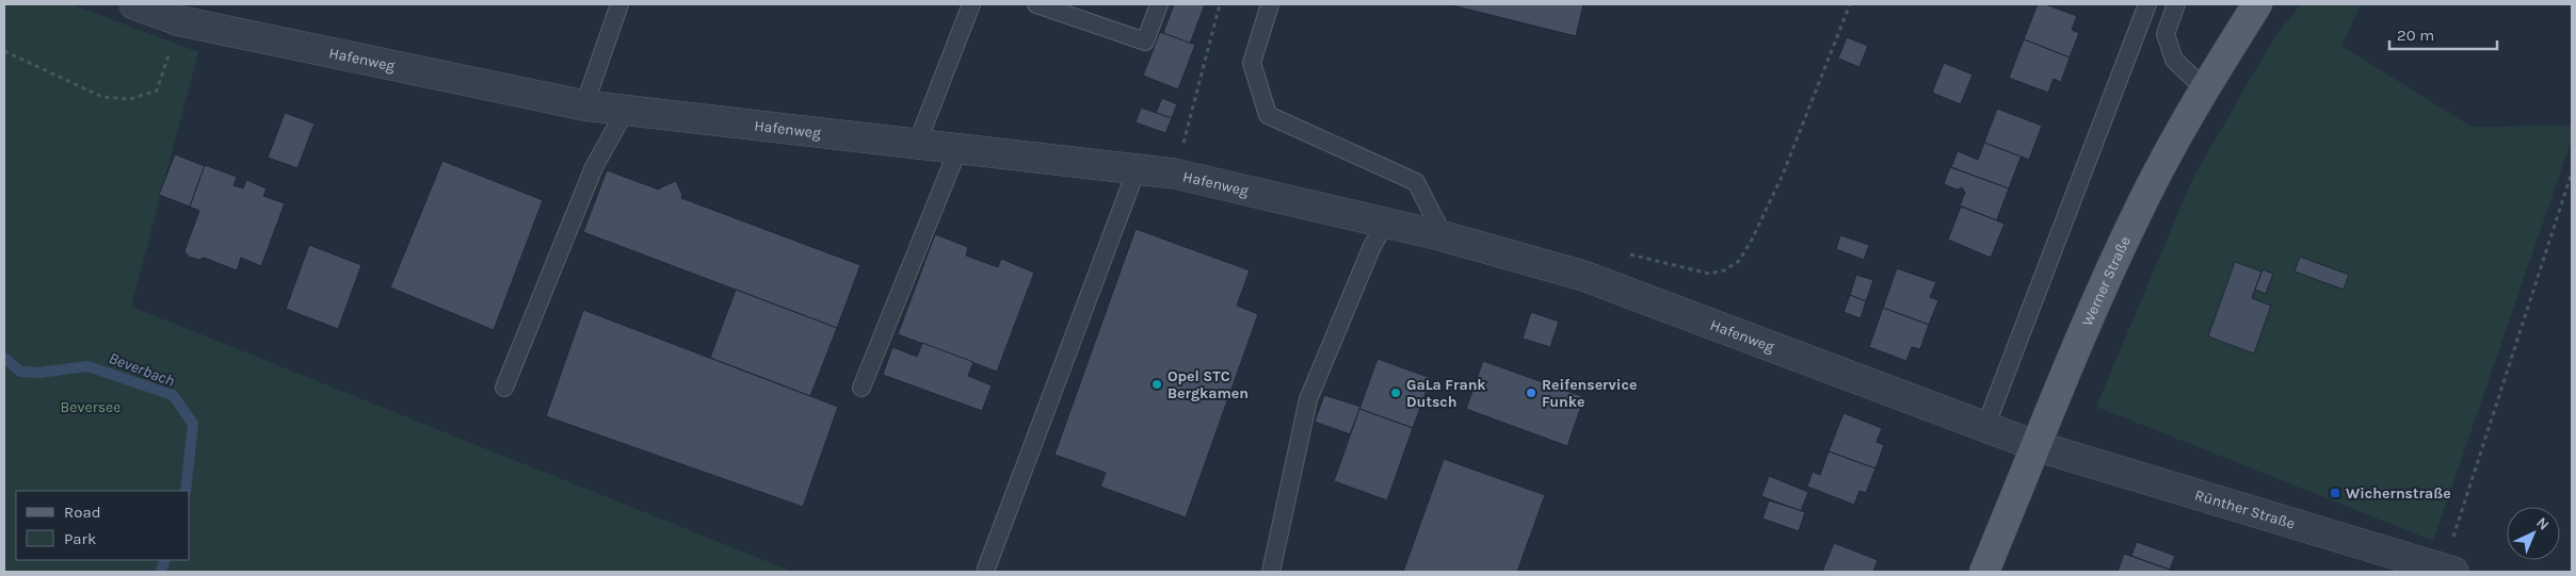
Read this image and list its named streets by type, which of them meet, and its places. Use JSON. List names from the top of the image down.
{
  "streets": {
    "main road": ["Werner Straße"],
    "street": ["Hafenweg", "Rünther Straße"]
  },
  "crossings": [
    ["Hafenweg", "Werner Straße"],
    ["Hafenweg", "Rünther Straße"],
    ["Werner Straße", "Rünther Straße"]
  ],
  "water": ["Beverbach"],
  "parks": ["Beversee"],
  "places": {
    "other": ["Opel STC Bergkamen", "GaLa Frank Dutsch", "Reifenservice Funke"],
    "transit": ["Wichernstraße"]
  },
  "legend": ["Road", "Park"],
  "scale_bar": "20 m",
  "north": "top right"
}
